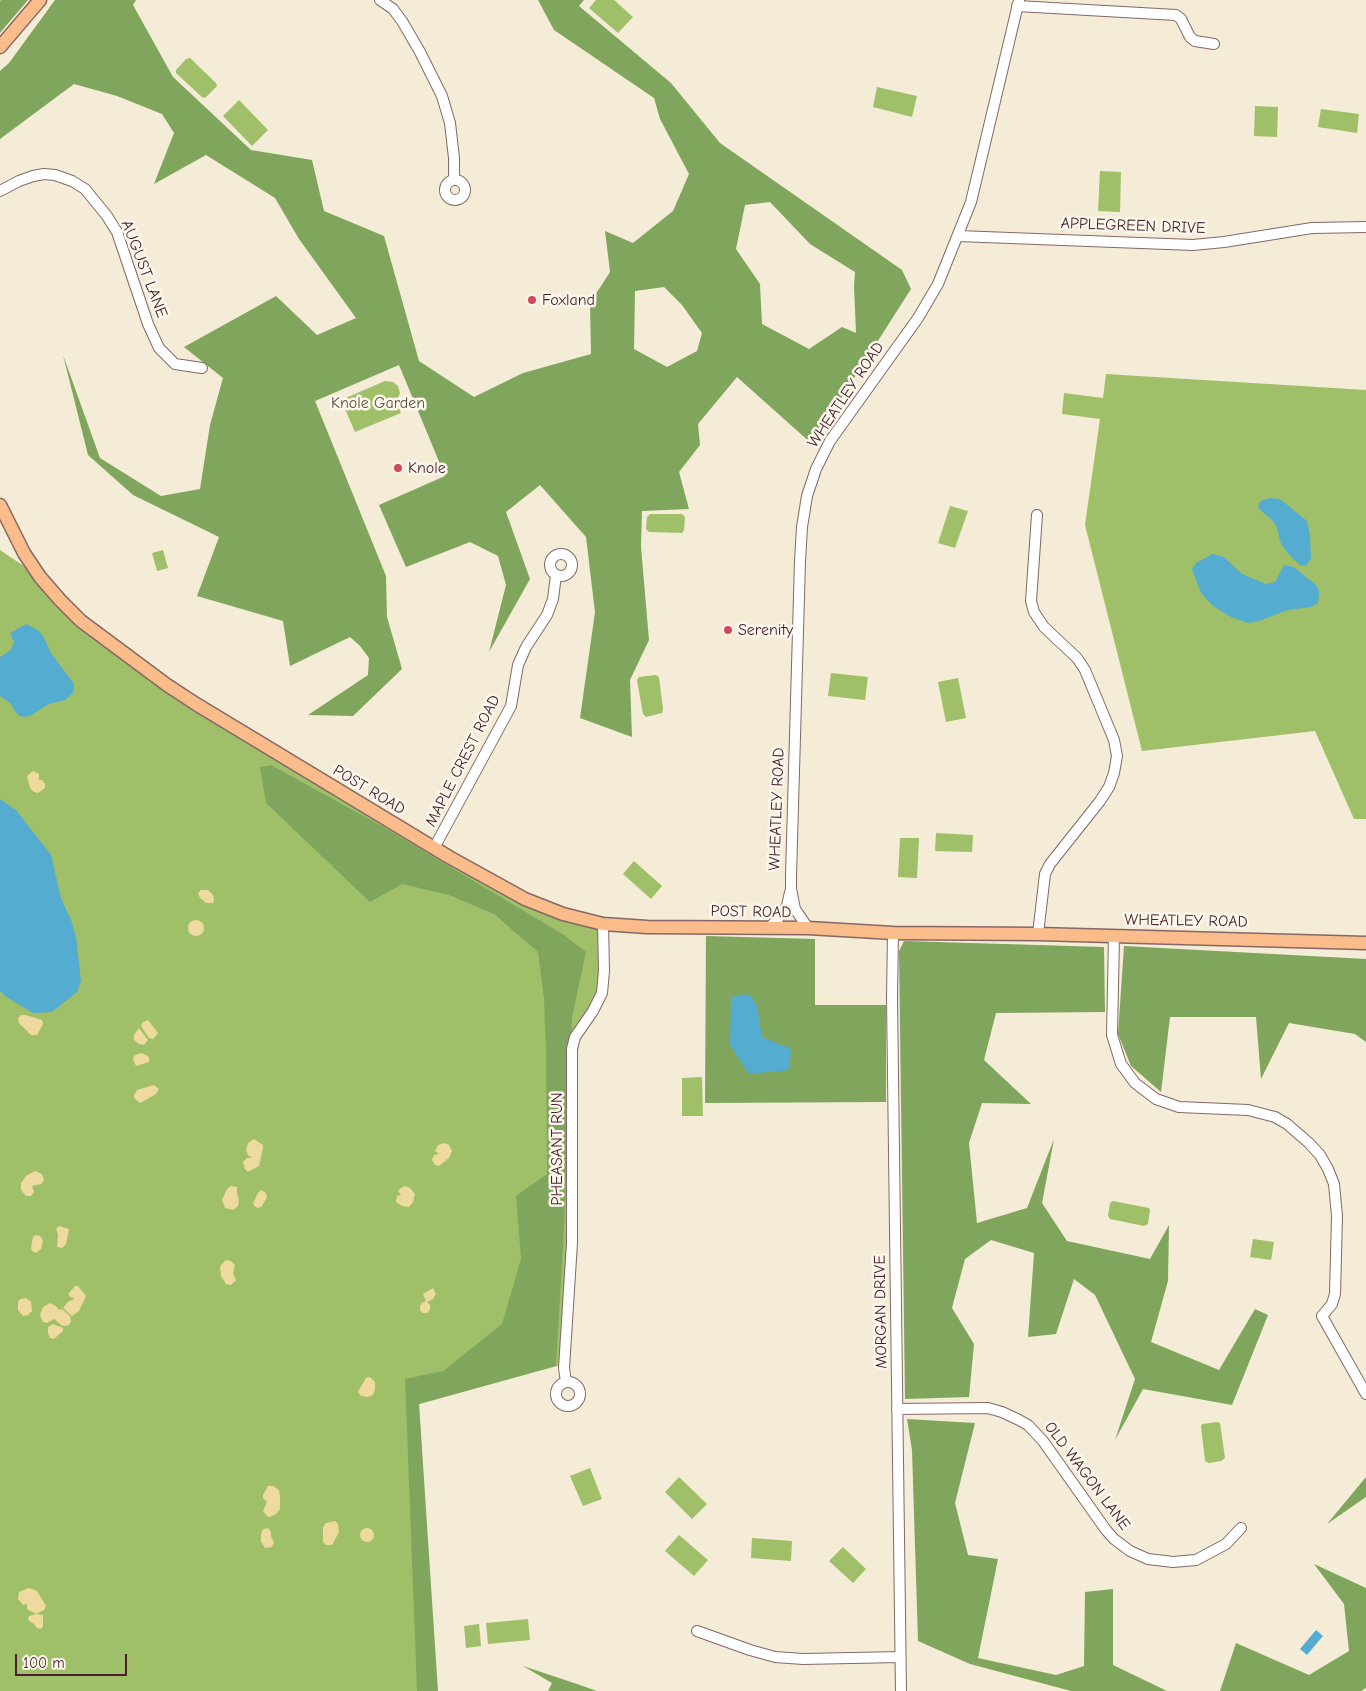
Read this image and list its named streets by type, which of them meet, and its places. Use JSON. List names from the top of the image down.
{
  "streets": {
    "main road": ["WHEATLEY ROAD", "POST ROAD"],
    "street": [
      "APPLEGREEN DRIVE",
      "AUGUST LANE",
      "MAPLE CREST ROAD",
      "PHEASANT RUN",
      "MORGAN DRIVE",
      "OLD WAGON LANE"
    ]
  },
  "crossings": [
    ["APPLEGREEN DRIVE", "WHEATLEY ROAD"],
    ["WHEATLEY ROAD", "POST ROAD"],
    ["WHEATLEY ROAD", "MORGAN DRIVE"],
    ["MAPLE CREST ROAD", "POST ROAD"],
    ["POST ROAD", "PHEASANT RUN"],
    ["MORGAN DRIVE", "OLD WAGON LANE"]
  ],
  "parks": ["Knole Garden"],
  "places": ["Foxland", "Knole", "Serenity"],
  "scale_bar": "100 m"
}
